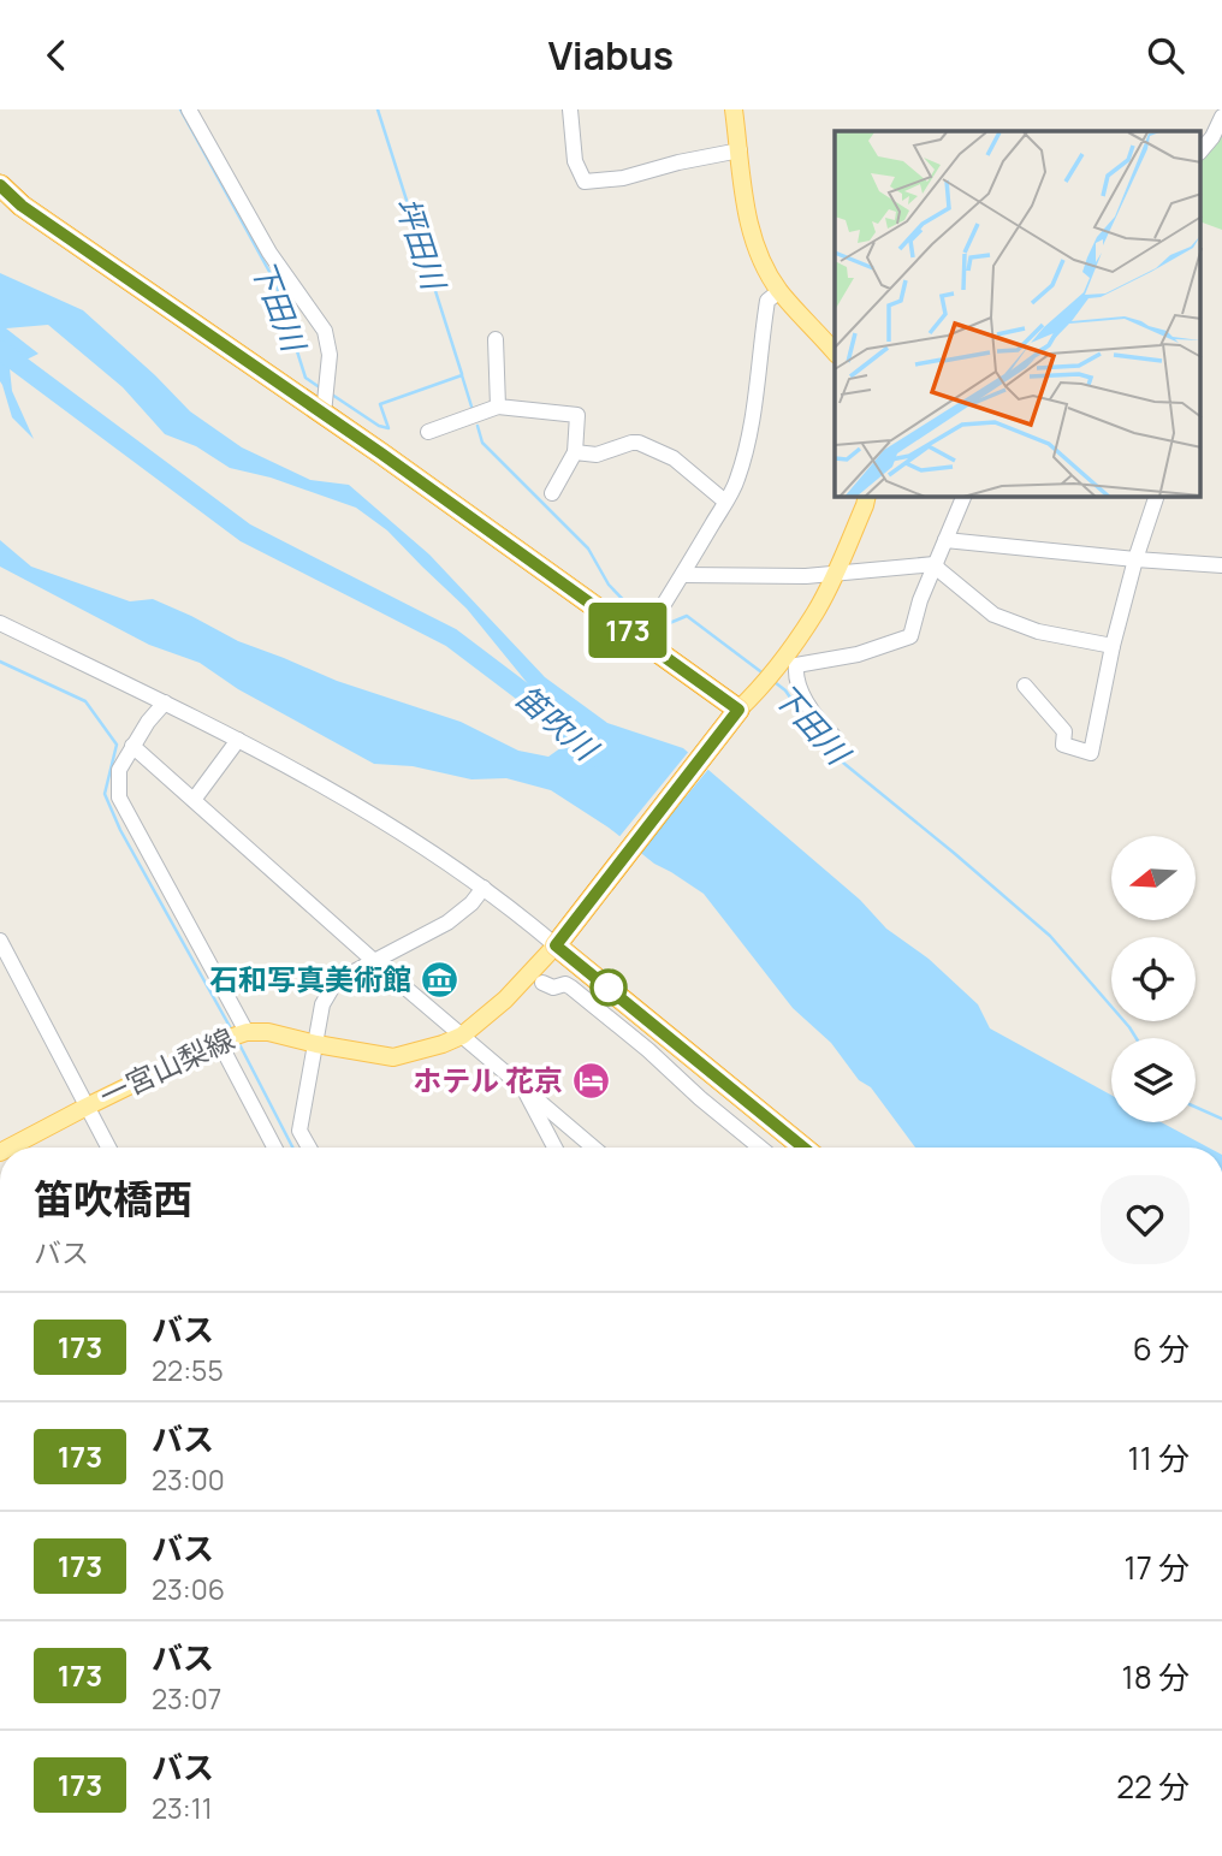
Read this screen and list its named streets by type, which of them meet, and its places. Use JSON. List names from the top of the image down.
{
  "streets": {
    "main road": ["一宮山梨線"]
  },
  "water": ["坪田川", "下田川", "笛吹川"],
  "places": {
    "museum": ["石和写真美術館"],
    "hotel": ["ホテル 花京"]
  },
  "lines": ["bus line 173"],
  "north": "left",
  "page": {
    "header": "Viabus",
    "on_map": "173",
    "heading": ["笛吹橋西", "バス"],
    "list": [
      {
        "mark": "173",
        "name": "バス",
        "note": "22:55",
        "value": "6 分"
      },
      {
        "mark": "173",
        "name": "バス",
        "note": "23:00",
        "value": "11 分"
      },
      {
        "mark": "173",
        "name": "バス",
        "note": "23:06",
        "value": "17 分"
      },
      {
        "mark": "173",
        "name": "バス",
        "note": "23:07",
        "value": "18 分"
      },
      {
        "mark": "173",
        "name": "バス",
        "note": "23:11",
        "value": "22 分"
      }
    ]
  }
}
